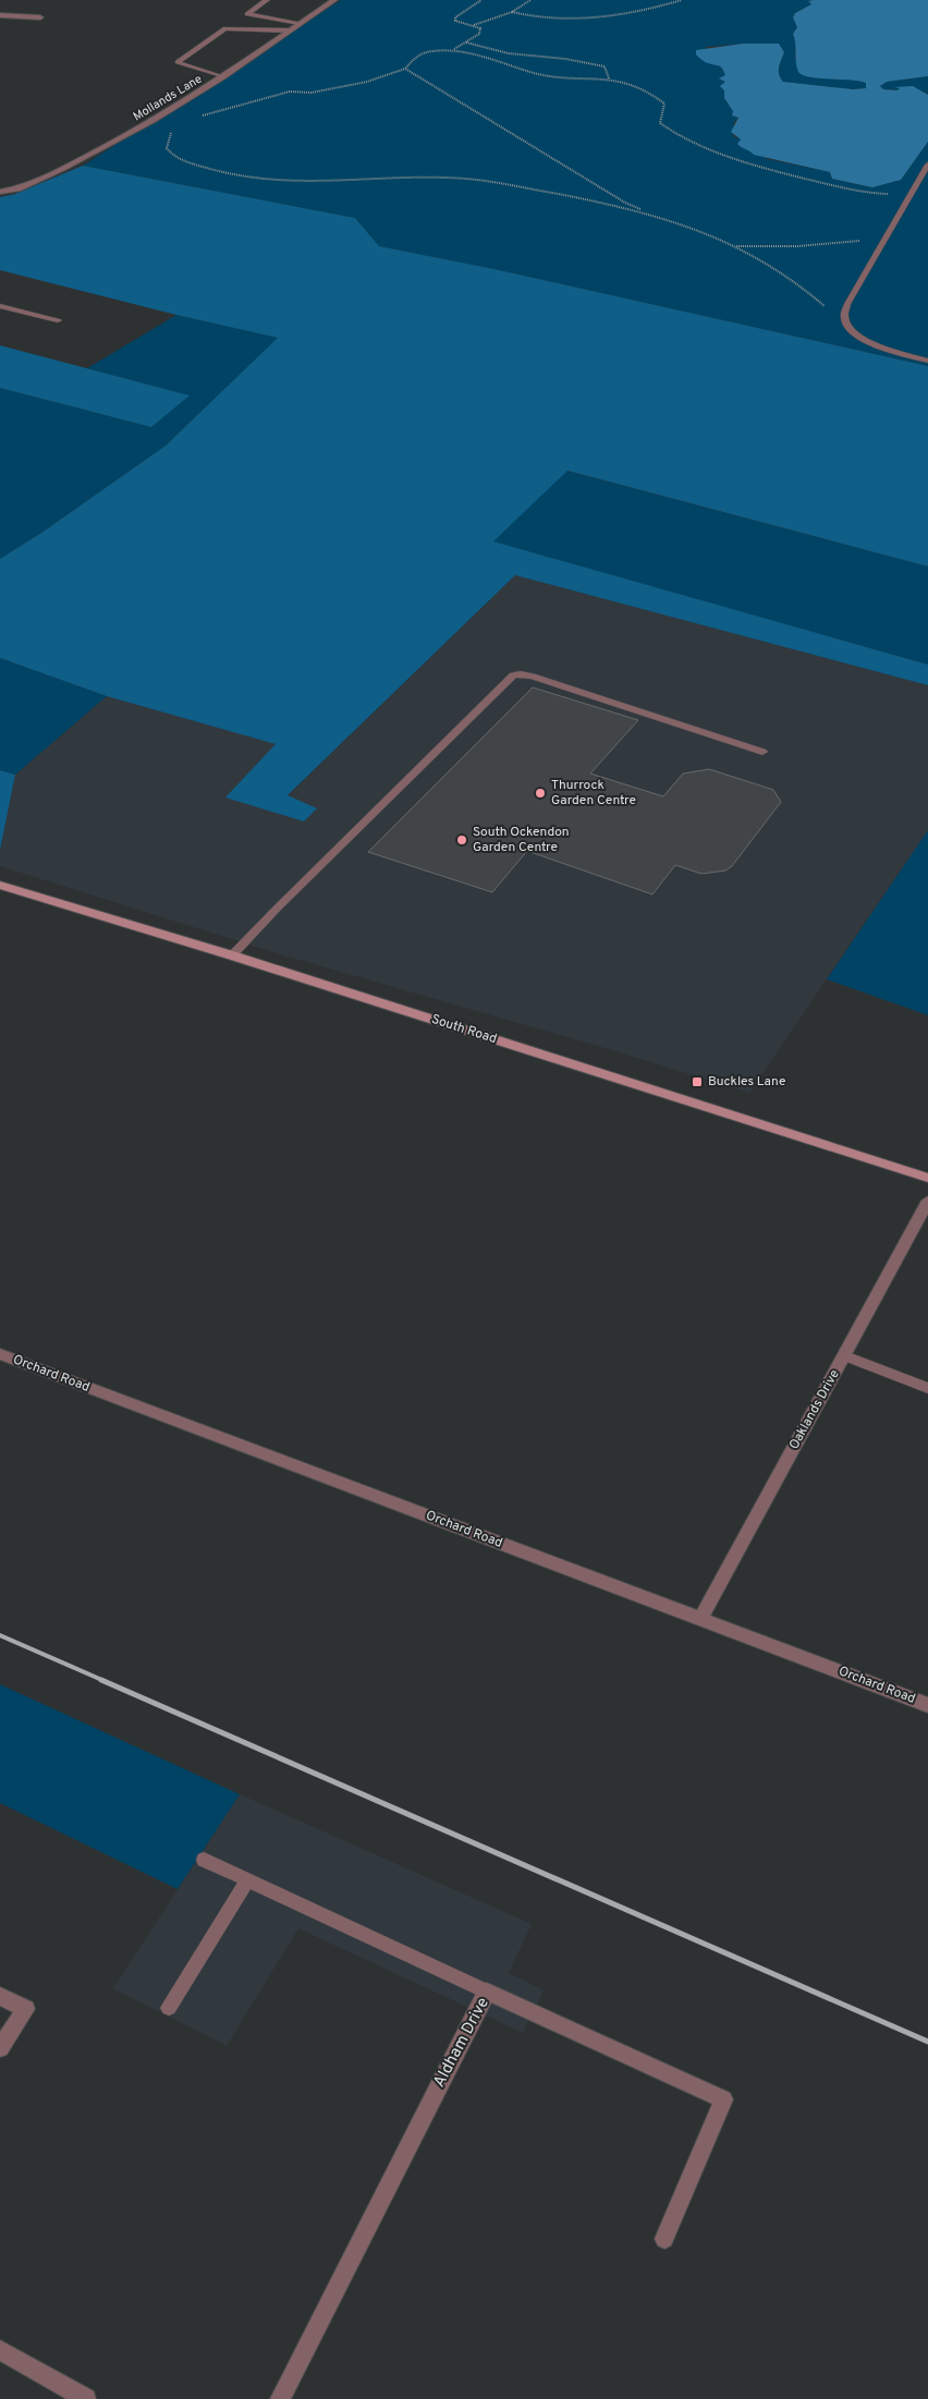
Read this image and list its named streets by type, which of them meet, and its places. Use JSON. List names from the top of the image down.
{
  "streets": {
    "main road": ["South Road"],
    "street": [
      "Mollands Lane",
      "Orchard Road",
      "Oaklands Drive",
      "Aldham Drive"
    ]
  },
  "crossings": [
    ["Orchard Road", "Oaklands Drive"]
  ],
  "places": {
    "other": ["Thurrock Garden Centre", "South Ockendon Garden Centre"],
    "transit": ["Buckles Lane"]
  }
}
